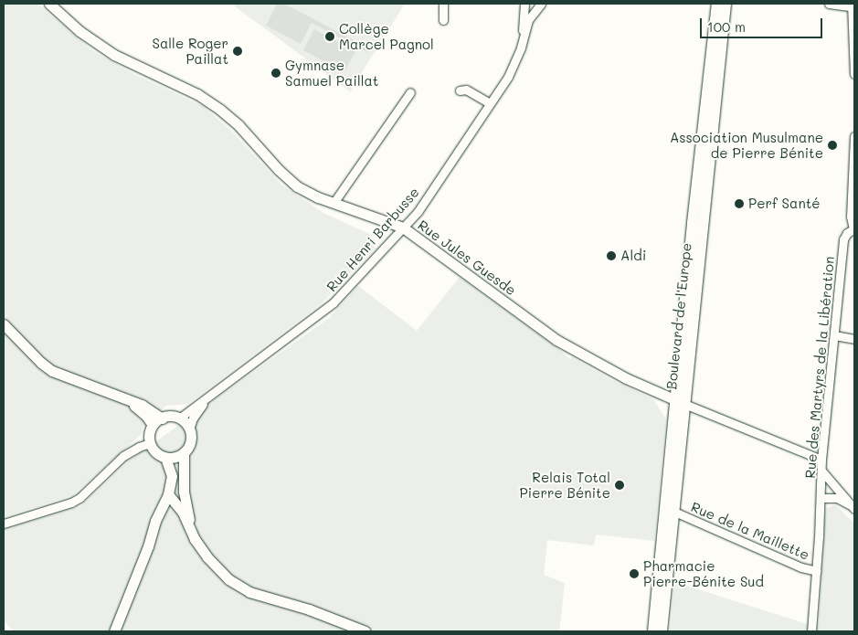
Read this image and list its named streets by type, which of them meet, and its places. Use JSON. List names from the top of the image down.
{
  "streets": {
    "main road": ["Boulevard de l'Europe"],
    "street": [
      "Rue Henri Barbusse",
      "Rue Jules Guesde",
      "Rue des Martyrs de la Libération",
      "Rue de la Maillette"
    ]
  },
  "crossings": [
    ["Rue Henri Barbusse", "Rue Jules Guesde"],
    ["Rue Jules Guesde", "Boulevard de l'Europe"],
    ["Rue Jules Guesde", "Rue des Martyrs de la Libération"],
    ["Boulevard de l'Europe", "Rue de la Maillette"],
    ["Rue des Martyrs de la Libération", "Rue de la Maillette"]
  ],
  "places": [
    "Collège Marcel Pagnol",
    "Salle Roger Paillat",
    "Gymnase Samuel Paillat",
    "Association Musulmane de Pierre Bénite",
    "Perf Santé",
    "Aldi",
    "Relais Total Pierre Bénite",
    "Pharmacie Pierre-Bénite Sud"
  ],
  "scale_bar": "100 m"
}
